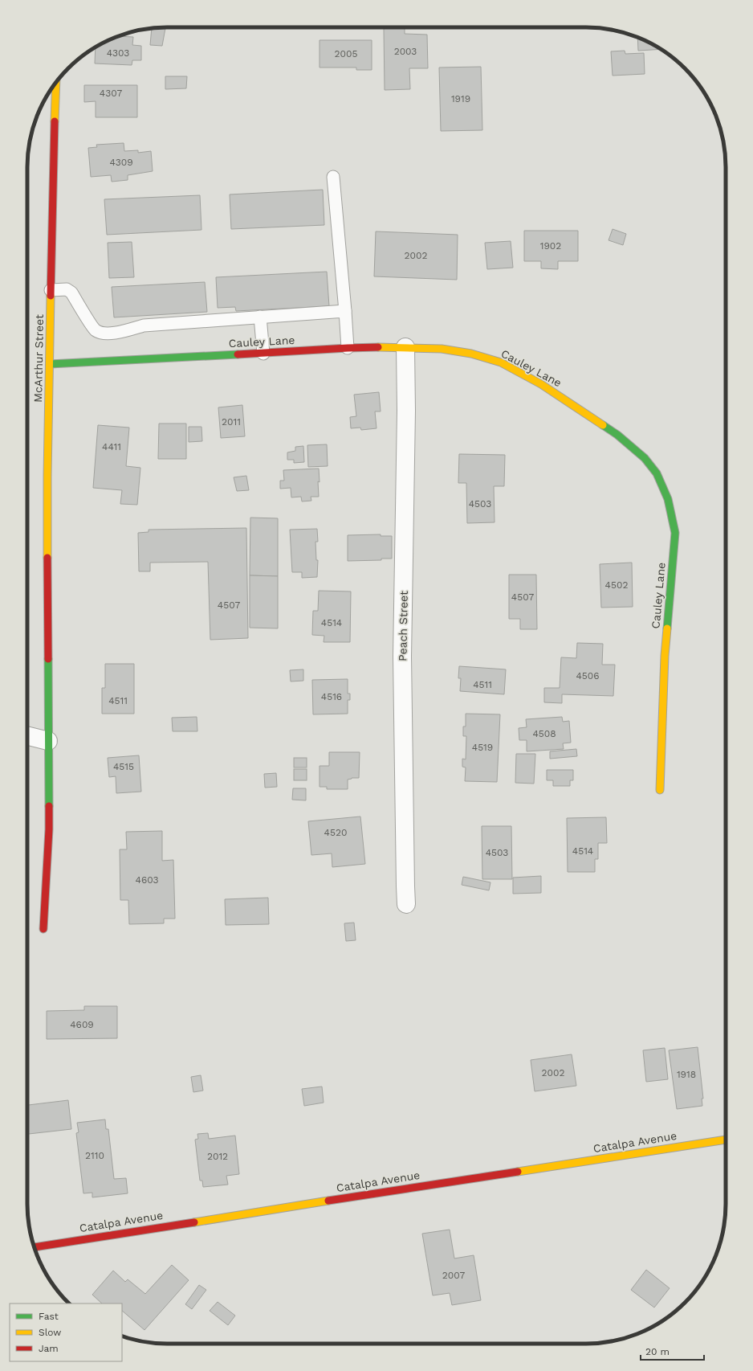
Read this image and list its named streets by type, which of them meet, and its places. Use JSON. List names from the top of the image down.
{
  "streets": {
    "street": [
      "Cauley Lane",
      "McArthur Street",
      "Peach Street",
      "Catalpa Avenue"
    ]
  },
  "crossings": [
    ["Cauley Lane", "McArthur Street"],
    ["Cauley Lane", "Peach Street"]
  ],
  "house_numbers": [
    "2003",
    "4303",
    "2005",
    "4307",
    "1919",
    "4309",
    "1902",
    "2002",
    "2011",
    "4411",
    "4503",
    "4502",
    "4507",
    "4507",
    "4514",
    "4506",
    "4511",
    "4516",
    "4511",
    "4508",
    "4519",
    "4515",
    "4520",
    "4514",
    "4503",
    "4603",
    "4609",
    "2002",
    "1918",
    "2110",
    "2012",
    "2007"
  ],
  "legend": ["Fast", "Slow", "Jam"],
  "scale_bar": "20 m"
}
